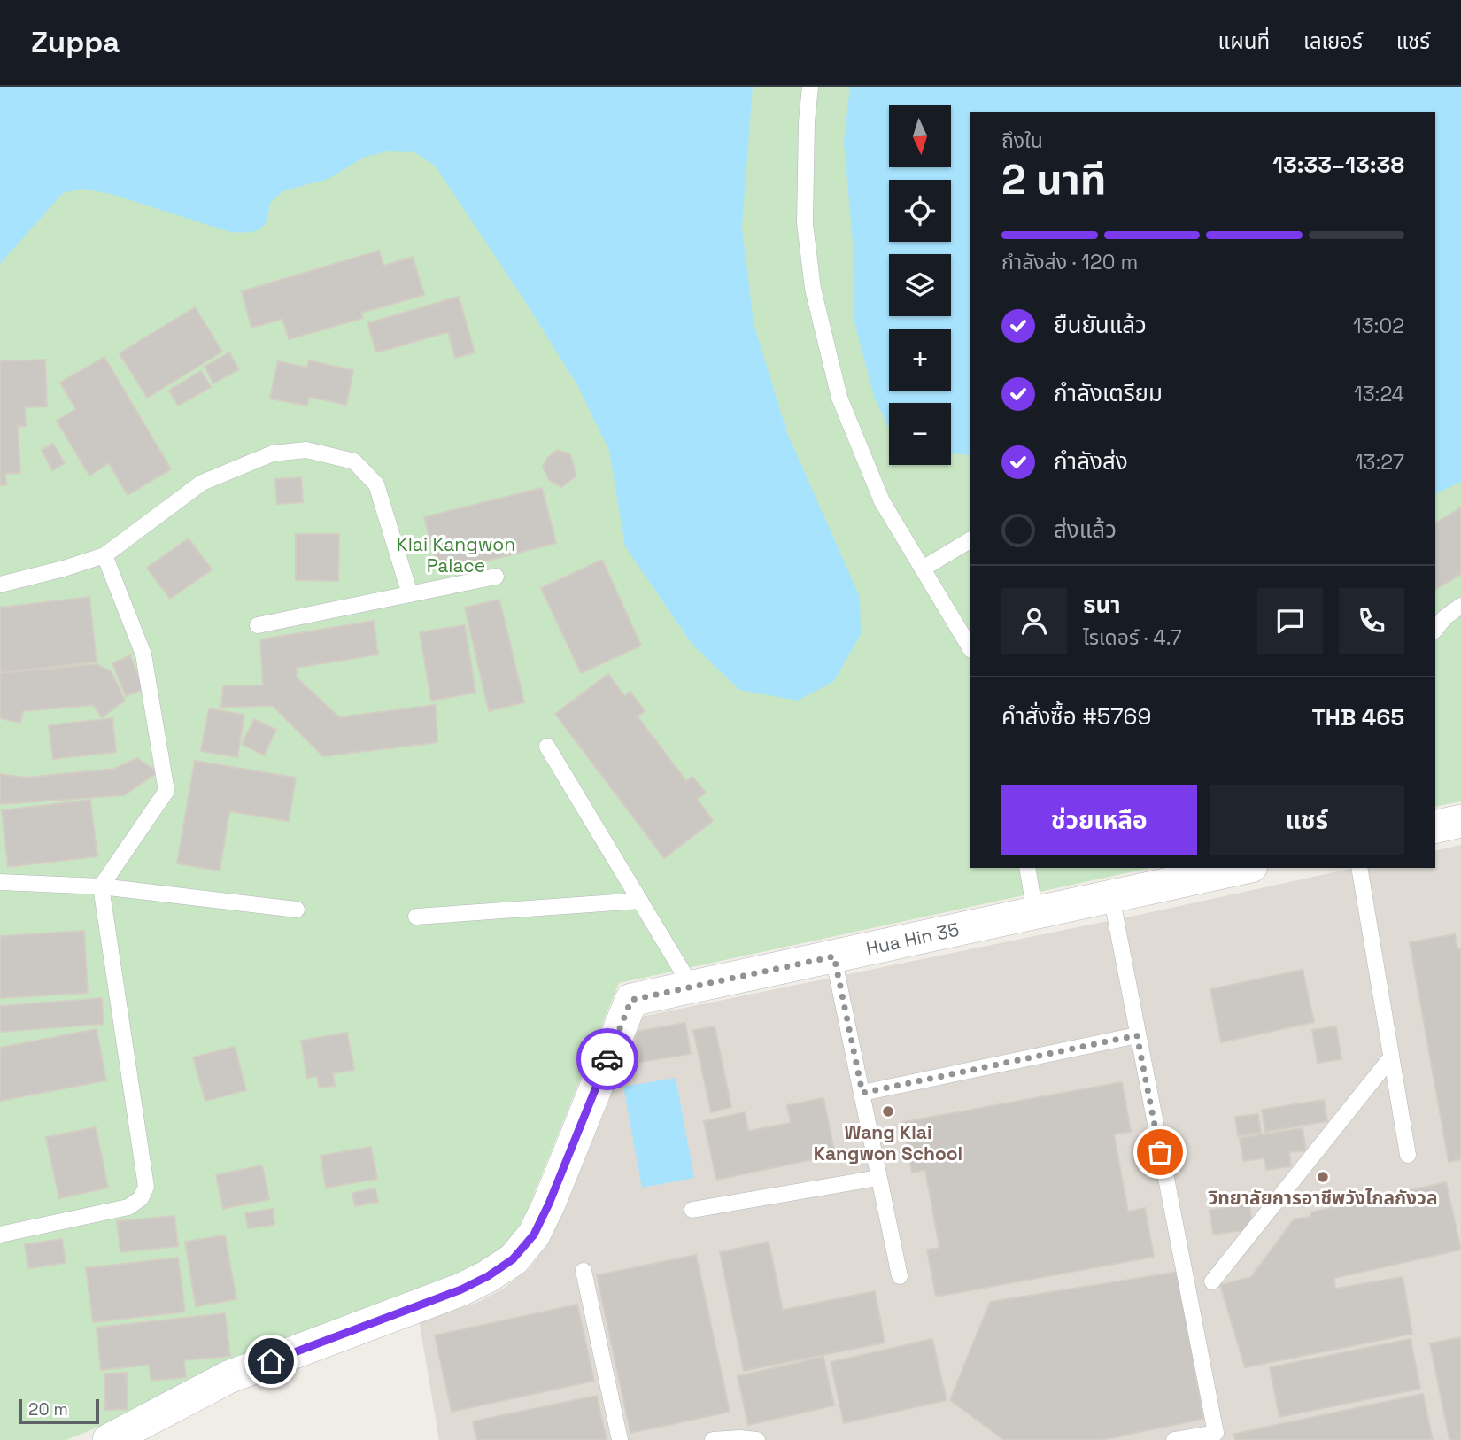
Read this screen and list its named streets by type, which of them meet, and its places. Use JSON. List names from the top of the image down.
{
  "streets": {
    "street": ["Hua Hin 35"]
  },
  "parks": ["Klai Kangwon Palace"],
  "places": ["Wang Klai Kangwon School", "วิทยาลัยการอาชีพวังไกลกังวล"],
  "scale_bar": "20 m",
  "north": "bottom",
  "page": {
    "header": "Zuppa",
    "nav": ["แผนที่", "เลเยอร์", "แชร์"],
    "map_buttons": ["+", "−"],
    "heading": ["2 นาที", "ถึงใน", "13:33–13:38"],
    "panel": [
      "ธนา",
      "ไรเดอร์ · 4.7",
      "คำสั่งซื้อ #5769",
      "THB 465"
    ],
    "bar": "กำลังส่ง · 120 m",
    "list": [
      ["ยืนยันแล้ว", "13:02"],
      ["กำลังเตรียม", "13:24"],
      ["กำลังส่ง", "13:27"],
      "ส่งแล้ว"
    ],
    "buttons": ["ช่วยเหลือ", "แชร์"],
    "scale": "20 m"
  }
}
